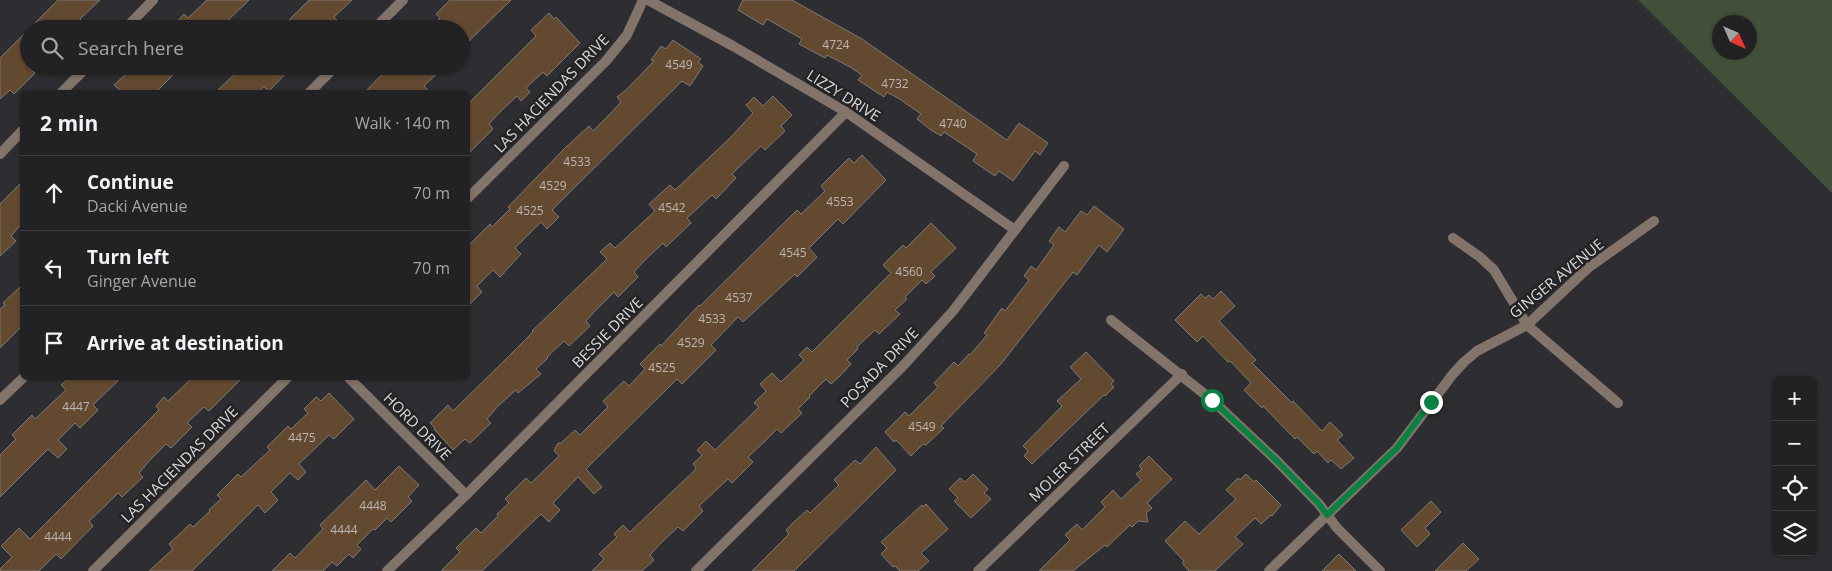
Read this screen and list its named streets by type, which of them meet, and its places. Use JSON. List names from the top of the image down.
{
  "streets": {
    "street": [
      "LAS HACIENDAS DRIVE",
      "LIZZY DRIVE",
      "GINGER AVENUE",
      "BESSIE DRIVE",
      "POSADA DRIVE",
      "HORD DRIVE",
      "MOLER STREET"
    ]
  },
  "crossings": [
    ["LIZZY DRIVE", "BESSIE DRIVE"],
    ["LIZZY DRIVE", "POSADA DRIVE"],
    ["BESSIE DRIVE", "HORD DRIVE"]
  ],
  "house_numbers": [
    "4724",
    "4549",
    "4732",
    "4740",
    "4533",
    "4529",
    "4553",
    "4542",
    "4525",
    "4545",
    "4560",
    "4537",
    "4533",
    "4529",
    "4525",
    "4447",
    "4549",
    "4475",
    "4448",
    "4444",
    "4444"
  ],
  "north": "bottom right",
  "page": {
    "search": "Search here",
    "heading": ["2 min", "Walk · 140 m"],
    "list": [
      ["Continue", "Dacki Avenue", "70 m"],
      ["Turn left", "Ginger Avenue", "70 m"],
      "Arrive at destination"
    ],
    "map_buttons": ["+", "−"]
  }
}
